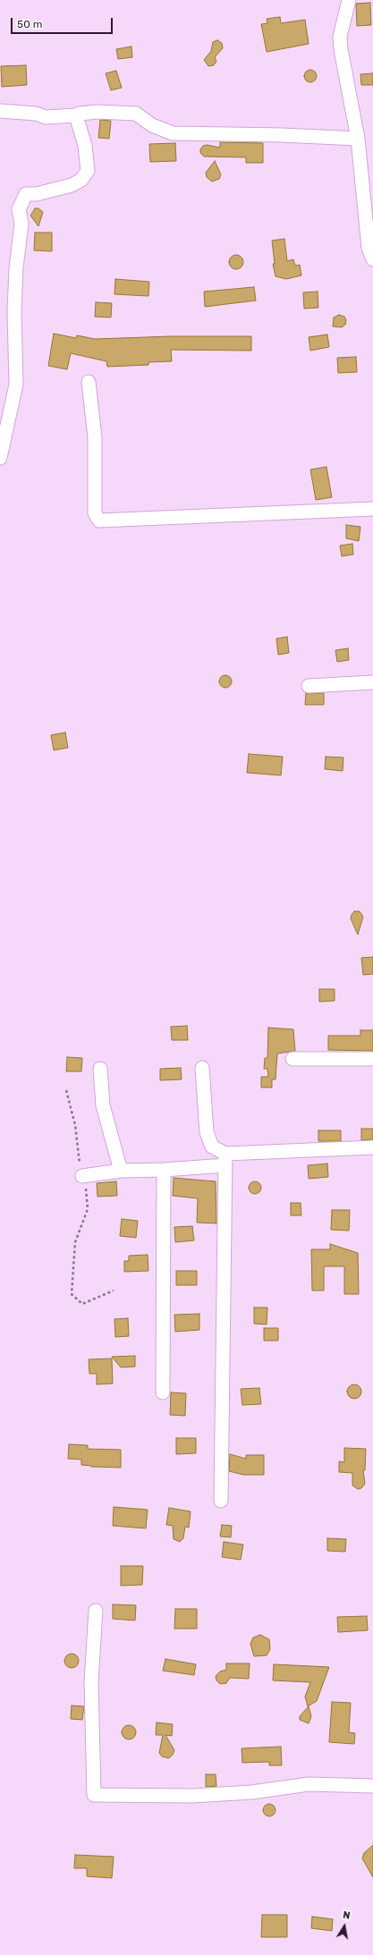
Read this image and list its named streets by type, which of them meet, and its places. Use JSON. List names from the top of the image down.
{
  "scale_bar": "50 m",
  "north": "top"
}
